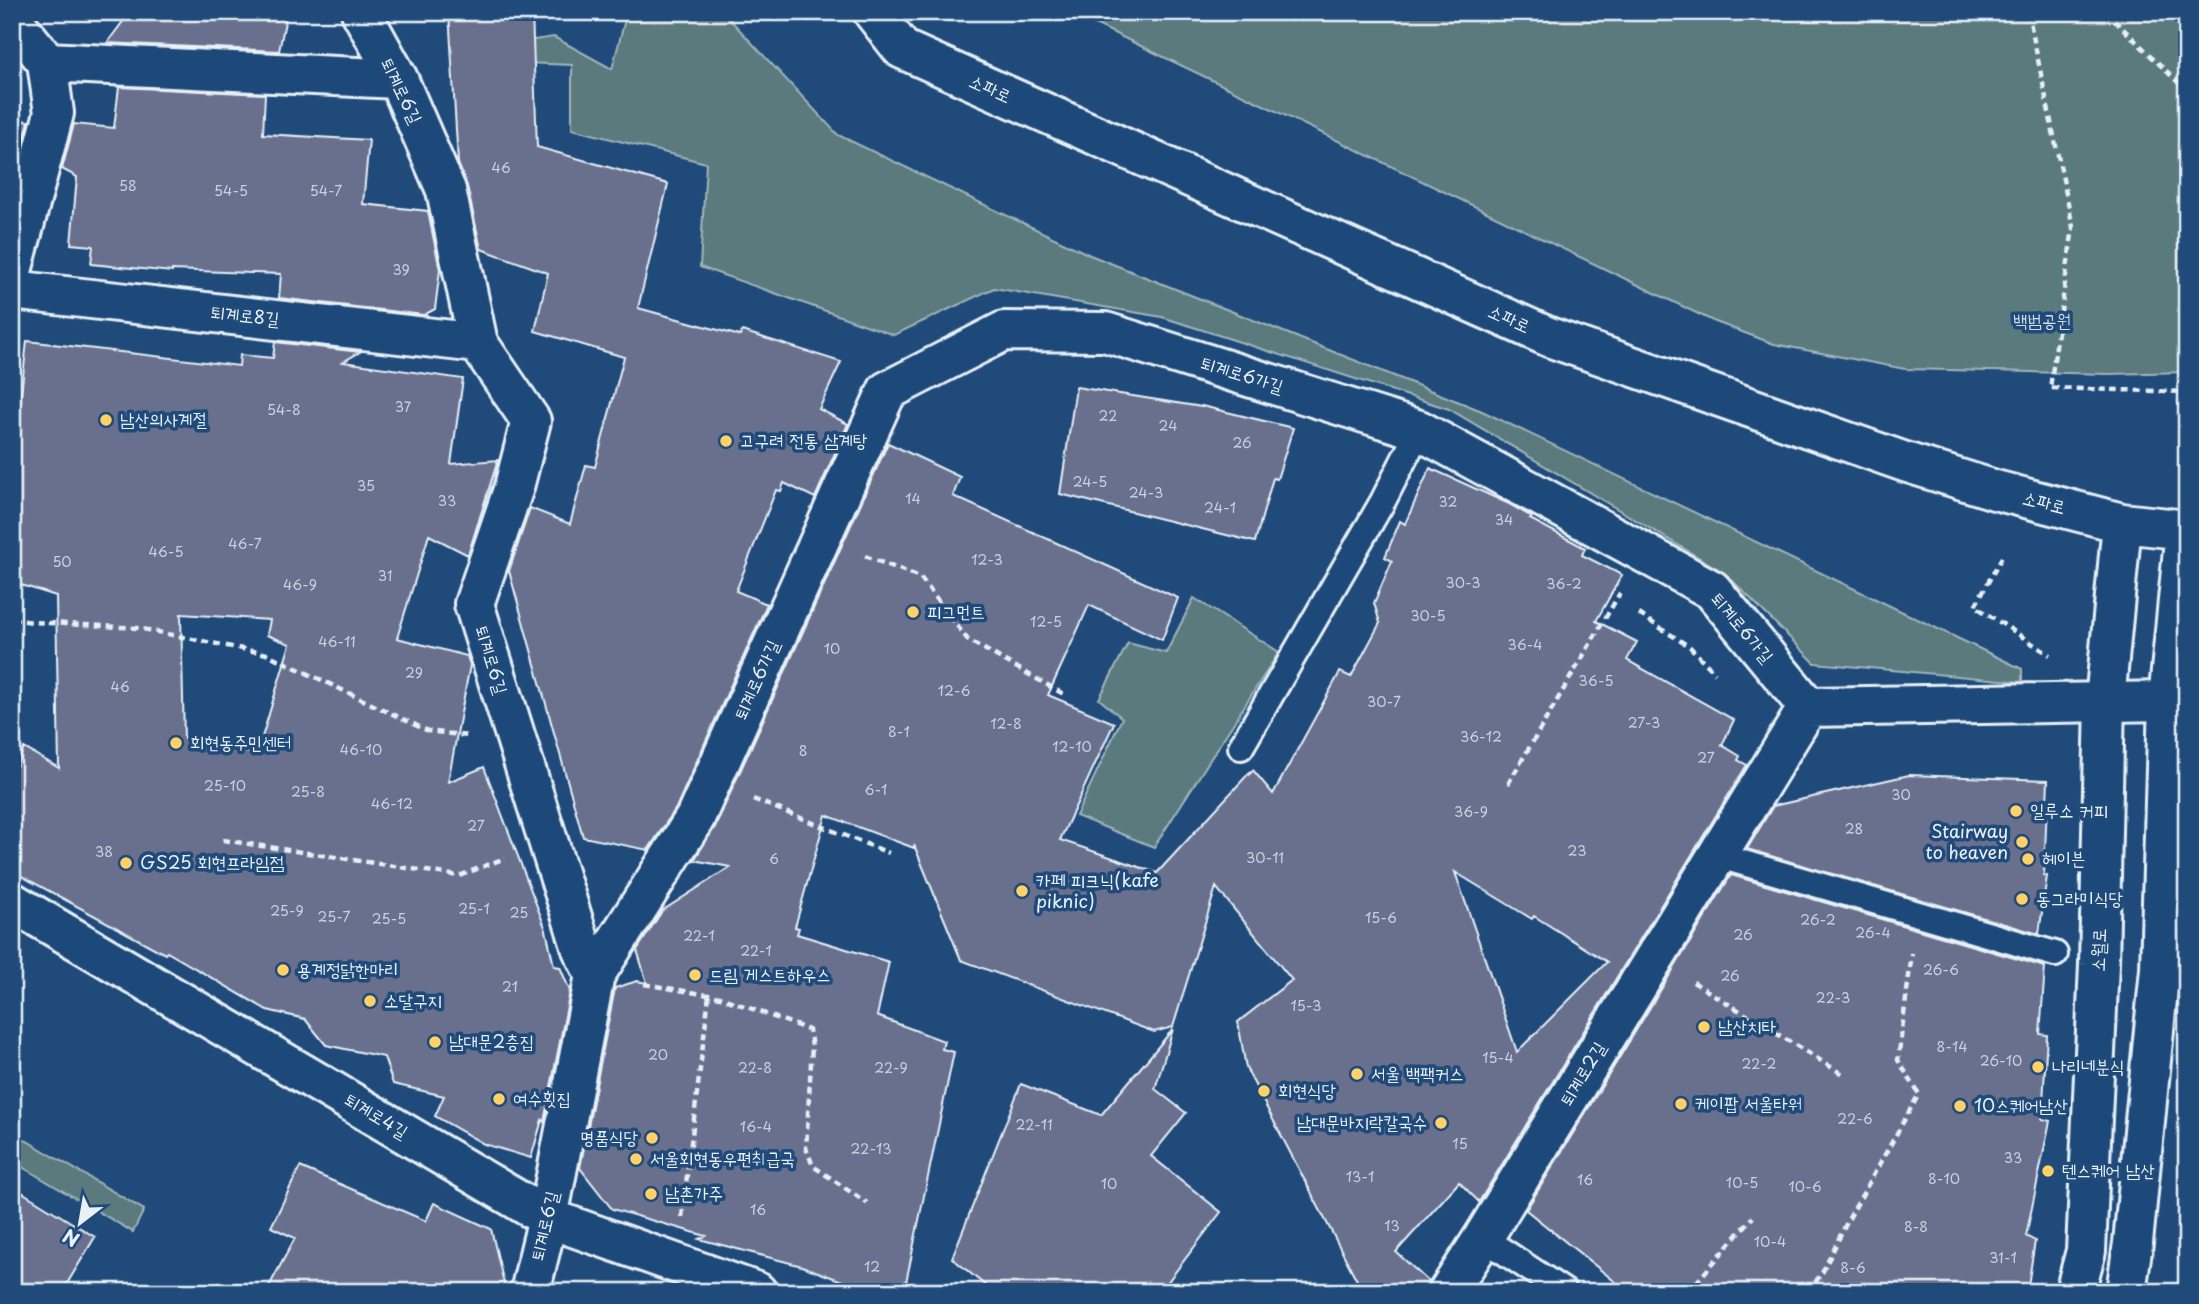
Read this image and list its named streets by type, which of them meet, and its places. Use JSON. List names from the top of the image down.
{
  "streets": {
    "street": [
      "소파로",
      "퇴계로6길",
      "퇴계로8길",
      "퇴계로6가길",
      "소월로",
      "퇴계로2길",
      "퇴계로4길"
    ]
  },
  "crossings": [
    ["소파로", "소월로"],
    ["퇴계로6길", "퇴계로8길"],
    ["퇴계로6길", "퇴계로6가길"],
    ["퇴계로6길", "퇴계로4길"],
    ["퇴계로6가길", "퇴계로2길"]
  ],
  "parks": ["백범공원"],
  "places": [
    "남산의사계절",
    "고구려 전통 삼계탕",
    "피그먼트",
    "회현동주민센터",
    "일루소 커피",
    "Stairway to heaven",
    "헤이븐",
    "GS25 회현프라임점",
    "카페 피크닉(kafe piknic)",
    "동그라미식당",
    "용계정닭한마리",
    "드림 게스트하우스",
    "소달구지",
    "남산치타",
    "남대문2층집",
    "나리네분식",
    "서울 백팩커스",
    "회현식당",
    "여수횟집",
    "케이팝 서울타워",
    "10스퀘어남산",
    "남대문바지락칼국수",
    "명품식당",
    "서울회현동우편취급국",
    "텐스퀘어 남산",
    "남촌가주"
  ],
  "house_numbers": [
    "46",
    "58",
    "54-5",
    "54-7",
    "39",
    "37",
    "54-8",
    "22",
    "24",
    "26",
    "24-5",
    "35",
    "24-3",
    "14",
    "33",
    "32",
    "24-1",
    "34",
    "46-7",
    "46-5",
    "12-3",
    "50",
    "31",
    "30-3",
    "36-2",
    "46-9",
    "30-5",
    "12-5",
    "46-11",
    "36-4",
    "10",
    "29",
    "36-5",
    "46",
    "12-6",
    "30-7",
    "27-3",
    "12-8",
    "8-1",
    "36-12",
    "12-10",
    "46-10",
    "8",
    "27",
    "25-10",
    "6-1",
    "25-8",
    "30",
    "46-12",
    "36-9",
    "27",
    "28",
    "23",
    "38",
    "30-11",
    "6",
    "25-1",
    "25-9",
    "25",
    "25-7",
    "15-6",
    "25-5",
    "26-2",
    "26-4",
    "26",
    "22-1",
    "22-1",
    "26-6",
    "26",
    "21",
    "22-3",
    "15-3",
    "8-14",
    "20",
    "15-4",
    "26-10",
    "22-2",
    "22-8",
    "22-9",
    "22-6",
    "22-11",
    "16-4",
    "15",
    "22-13",
    "33",
    "13-1",
    "8-10",
    "16",
    "10-5",
    "10",
    "10-6",
    "16",
    "13",
    "8-8",
    "10-4",
    "31-1",
    "12",
    "8-6"
  ],
  "north": "bottom left"
}
